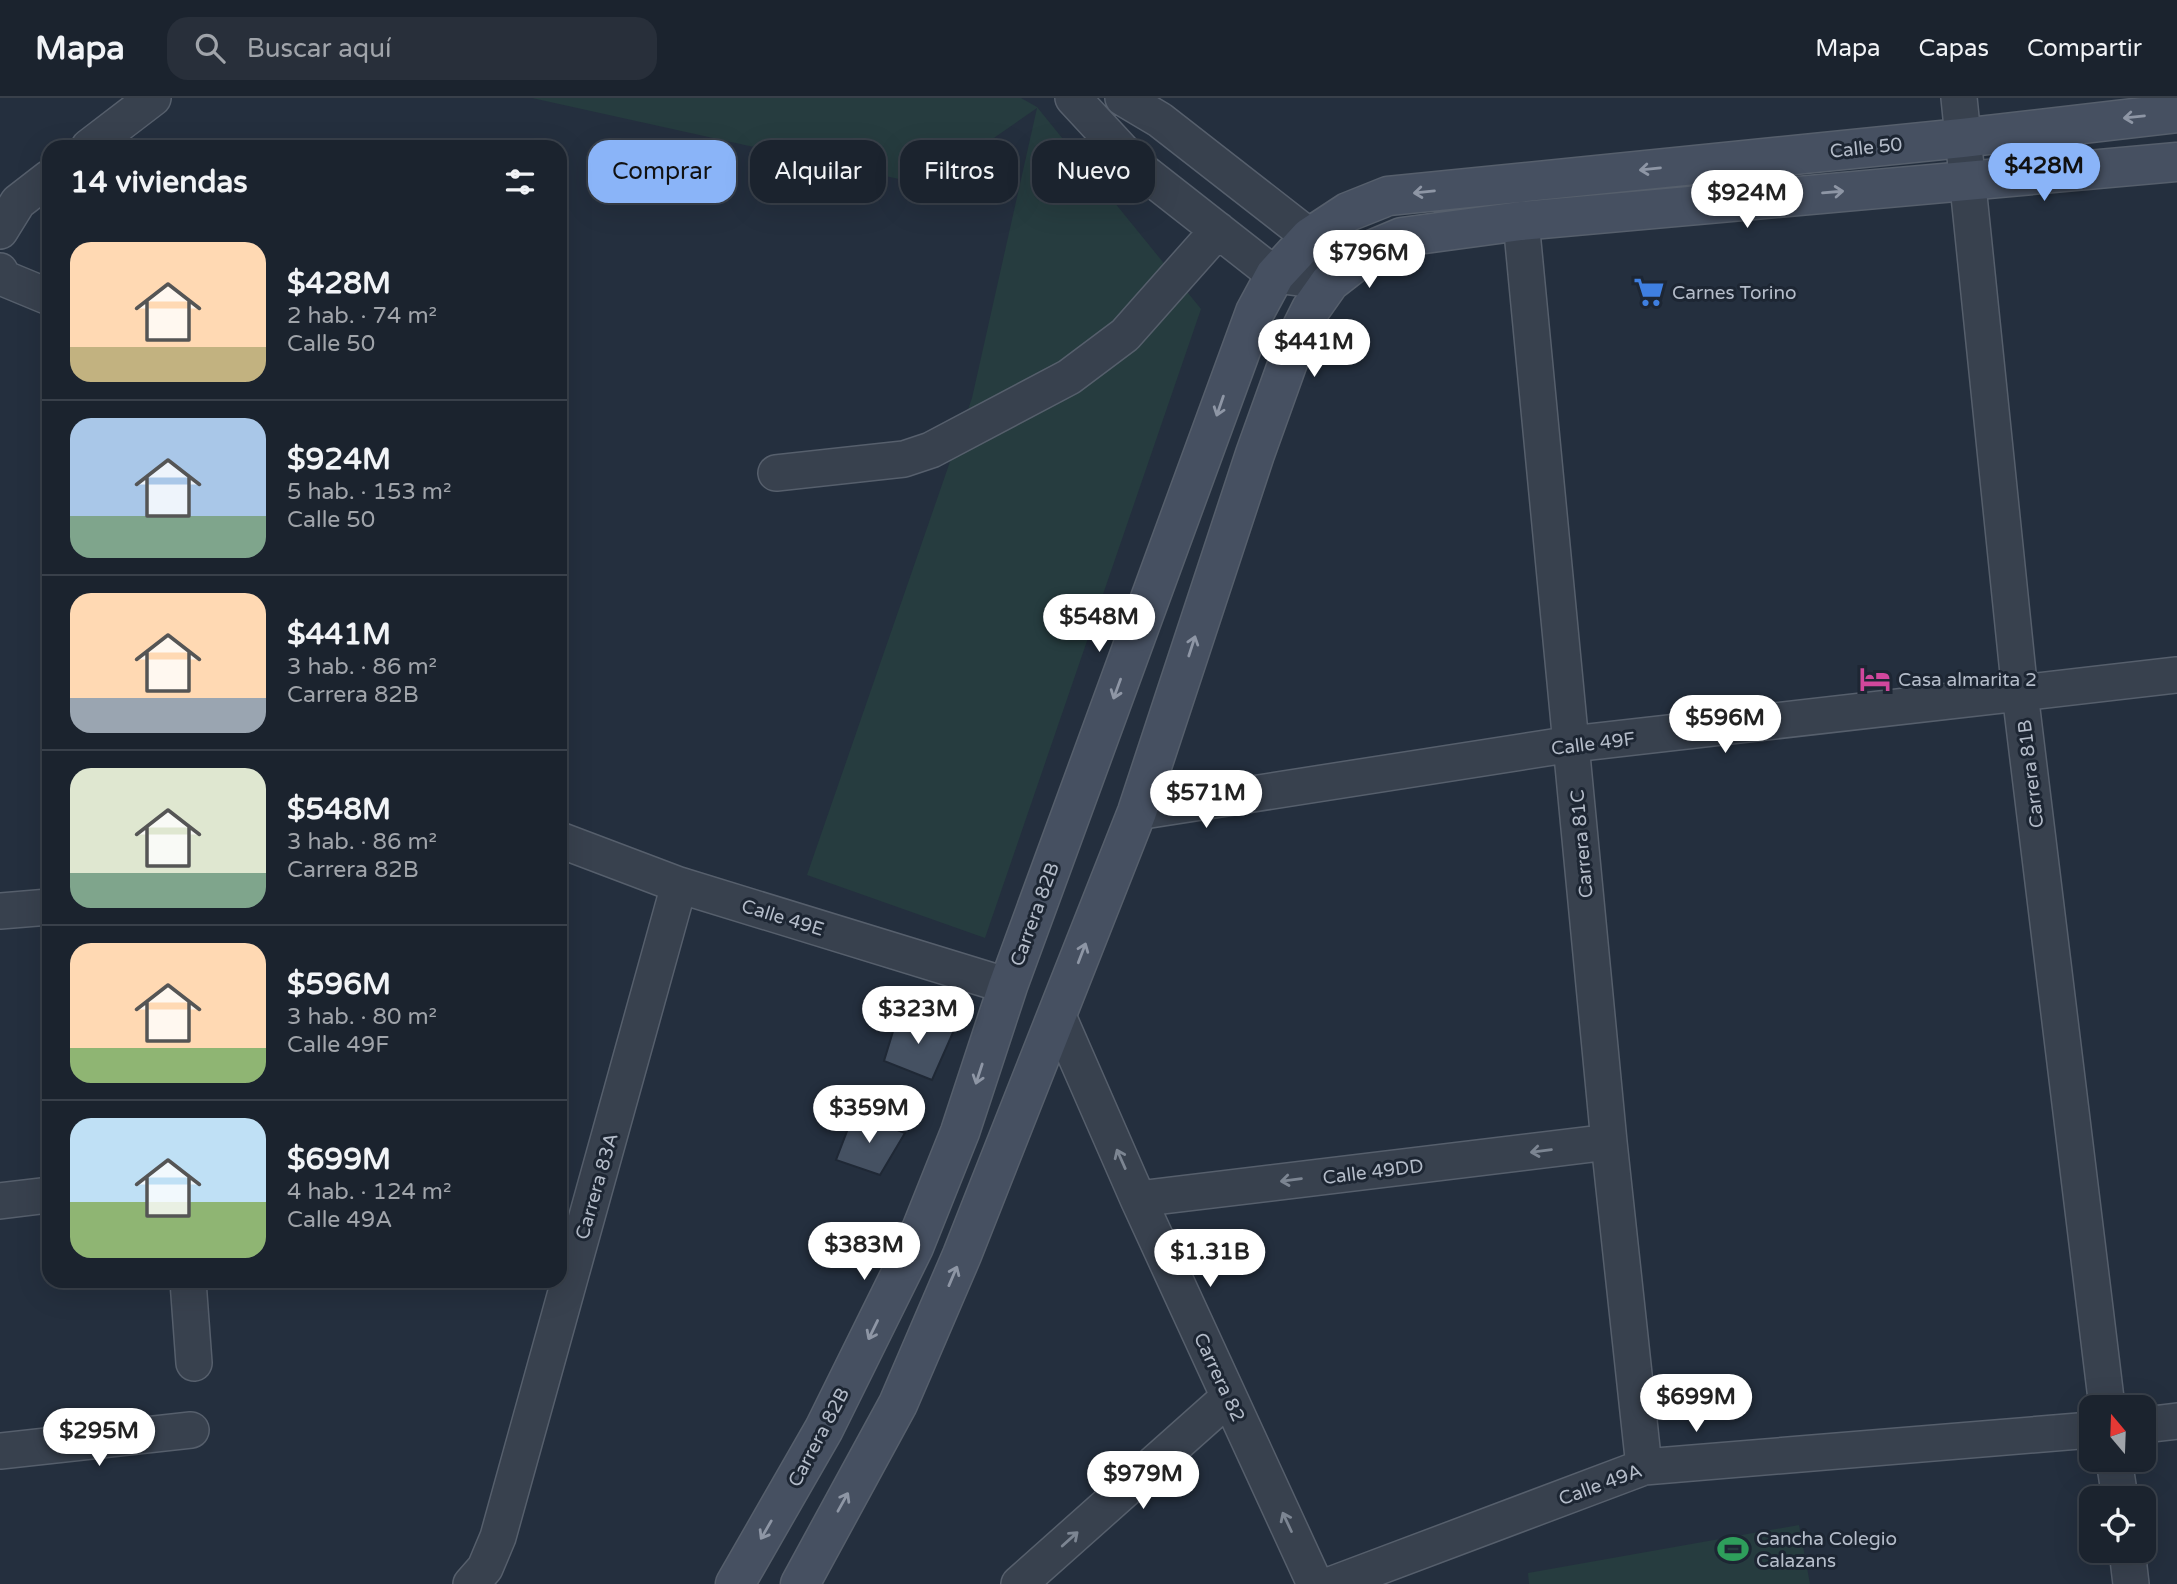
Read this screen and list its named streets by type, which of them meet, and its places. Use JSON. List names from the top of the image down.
{
  "streets": {
    "street": [
      "Calle 50",
      "Calle 49F",
      "Carrera 81B",
      "Carrera 81C",
      "Carrera 82B",
      "Calle 49E",
      "Calle 49DD",
      "Carrera 83A",
      "Carrera 82",
      "Calle 49A"
    ]
  },
  "crossings": [
    ["Calle 50", "Carrera 81B"],
    ["Calle 50", "Carrera 82B"],
    ["Calle 49F", "Carrera 81B"],
    ["Calle 49F", "Carrera 81C"],
    ["Carrera 81C", "Calle 49DD"],
    ["Carrera 81C", "Calle 49A"],
    ["Carrera 82B", "Calle 49E"],
    ["Calle 49E", "Carrera 83A"],
    ["Calle 49DD", "Carrera 82"]
  ],
  "one_way": ["Calle 49DD", "Carrera 82"],
  "places": {
    "supermarket": ["Carnes Torino"],
    "hotel": ["Casa almarita 2"],
    "sports": ["Cancha Colegio Calazans"]
  },
  "north": "top",
  "page": {
    "header": "Mapa",
    "search": "Buscar aquí",
    "nav": ["Mapa", "Capas", "Compartir"],
    "chip": [
      "Comprar",
      "Alquilar",
      "Filtros",
      "Nuevo"
    ],
    "heading": "14 viviendas",
    "price": [
      "$428M",
      "$924M",
      "$796M",
      "$441M",
      "$548M",
      "$596M",
      "$571M",
      "$323M",
      "$359M",
      "$383M",
      "$1.31B",
      "$699M",
      "$295M",
      "$979M"
    ],
    "list": [
      {
        "name": "$428M",
        "note": "2 hab. · 74 m² · Calle 50"
      },
      {
        "name": "$924M",
        "note": "5 hab. · 153 m² · Calle 50"
      },
      {
        "name": "$441M",
        "note": "3 hab. · 86 m² · Carrera 82B"
      },
      {
        "name": "$548M",
        "note": "3 hab. · 86 m² · Carrera 82B"
      },
      {
        "name": "$596M",
        "note": "3 hab. · 80 m² · Calle 49F"
      },
      {
        "name": "$699M",
        "note": "4 hab. · 124 m² · Calle 49A"
      }
    ]
  }
}
